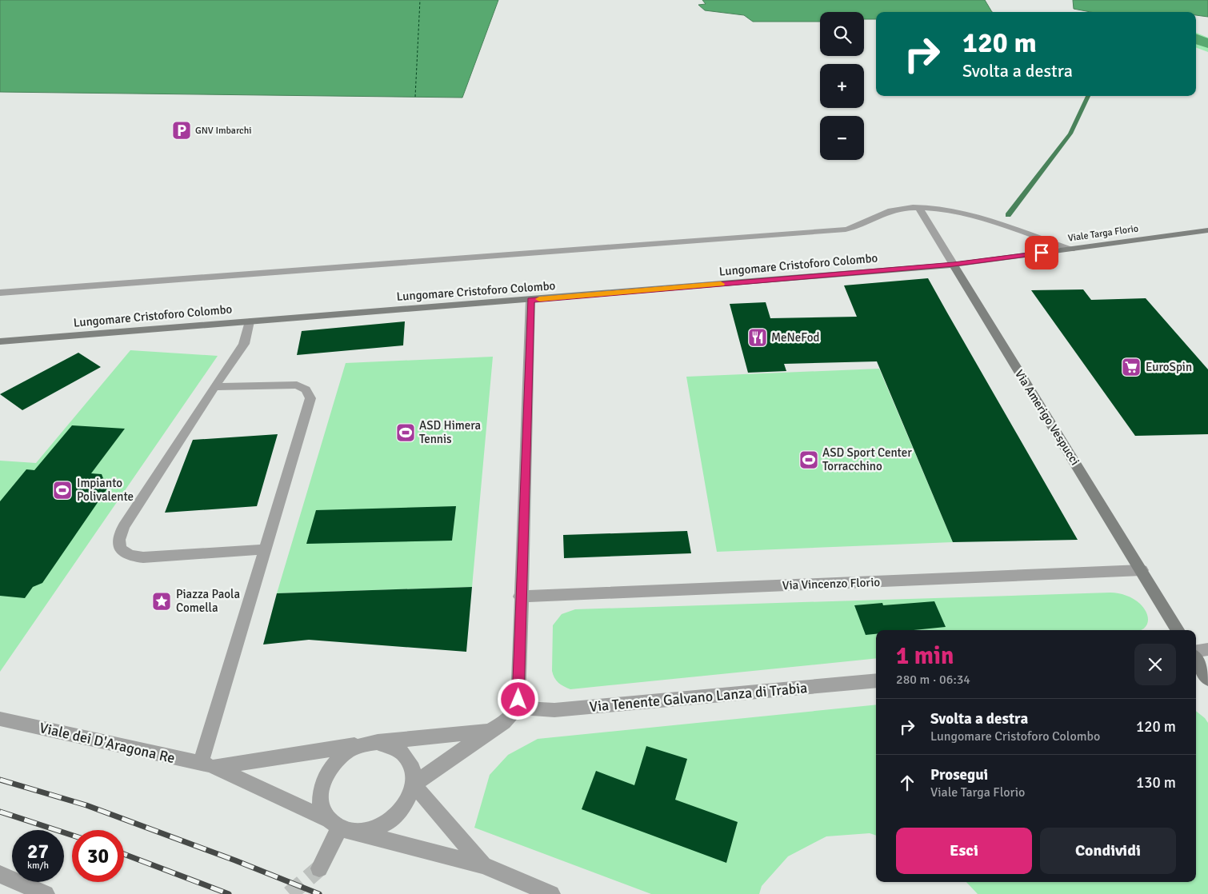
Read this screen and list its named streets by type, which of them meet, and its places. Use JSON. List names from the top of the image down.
{
  "streets": {
    "street": [
      "Viale Targa Florio",
      "Lungomare Cristoforo Colombo",
      "Via Amerigo Vespucci",
      "Via Vincenzo Florio",
      "Via Tenente Galvano Lanza di Trabia",
      "Viale dei D'Aragona Re"
    ]
  },
  "crossings": [
    ["Viale Targa Florio", "Lungomare Cristoforo Colombo"],
    ["Viale Targa Florio", "Via Amerigo Vespucci"],
    ["Lungomare Cristoforo Colombo", "Via Amerigo Vespucci"],
    ["Via Amerigo Vespucci", "Via Vincenzo Florio"]
  ],
  "places": {
    "parking": ["GNV Imbarchi"],
    "restaurant": ["MeNeFod"],
    "supermarket": ["EuroSpin"],
    "sports": ["ASD Himera Tennis", "ASD Sport Center Torracchino", "Impianto Polivalente"],
    "place": ["Piazza Paola Comella"]
  },
  "page": {
    "map_buttons": ["+", "−"],
    "turn": ["120 m", "Svolta a destra"],
    "heading": ["1 min", "280 m · 06:34"],
    "list": [
      {
        "name": "Svolta a destra",
        "note": "Lungomare Cristoforo Colombo",
        "value": "120 m"
      },
      {
        "name": "Prosegui",
        "note": "Viale Targa Florio",
        "value": "130 m"
      }
    ],
    "buttons": ["Esci", "Condividi"],
    "speed": "27 km/h",
    "limit": "30"
  }
}
